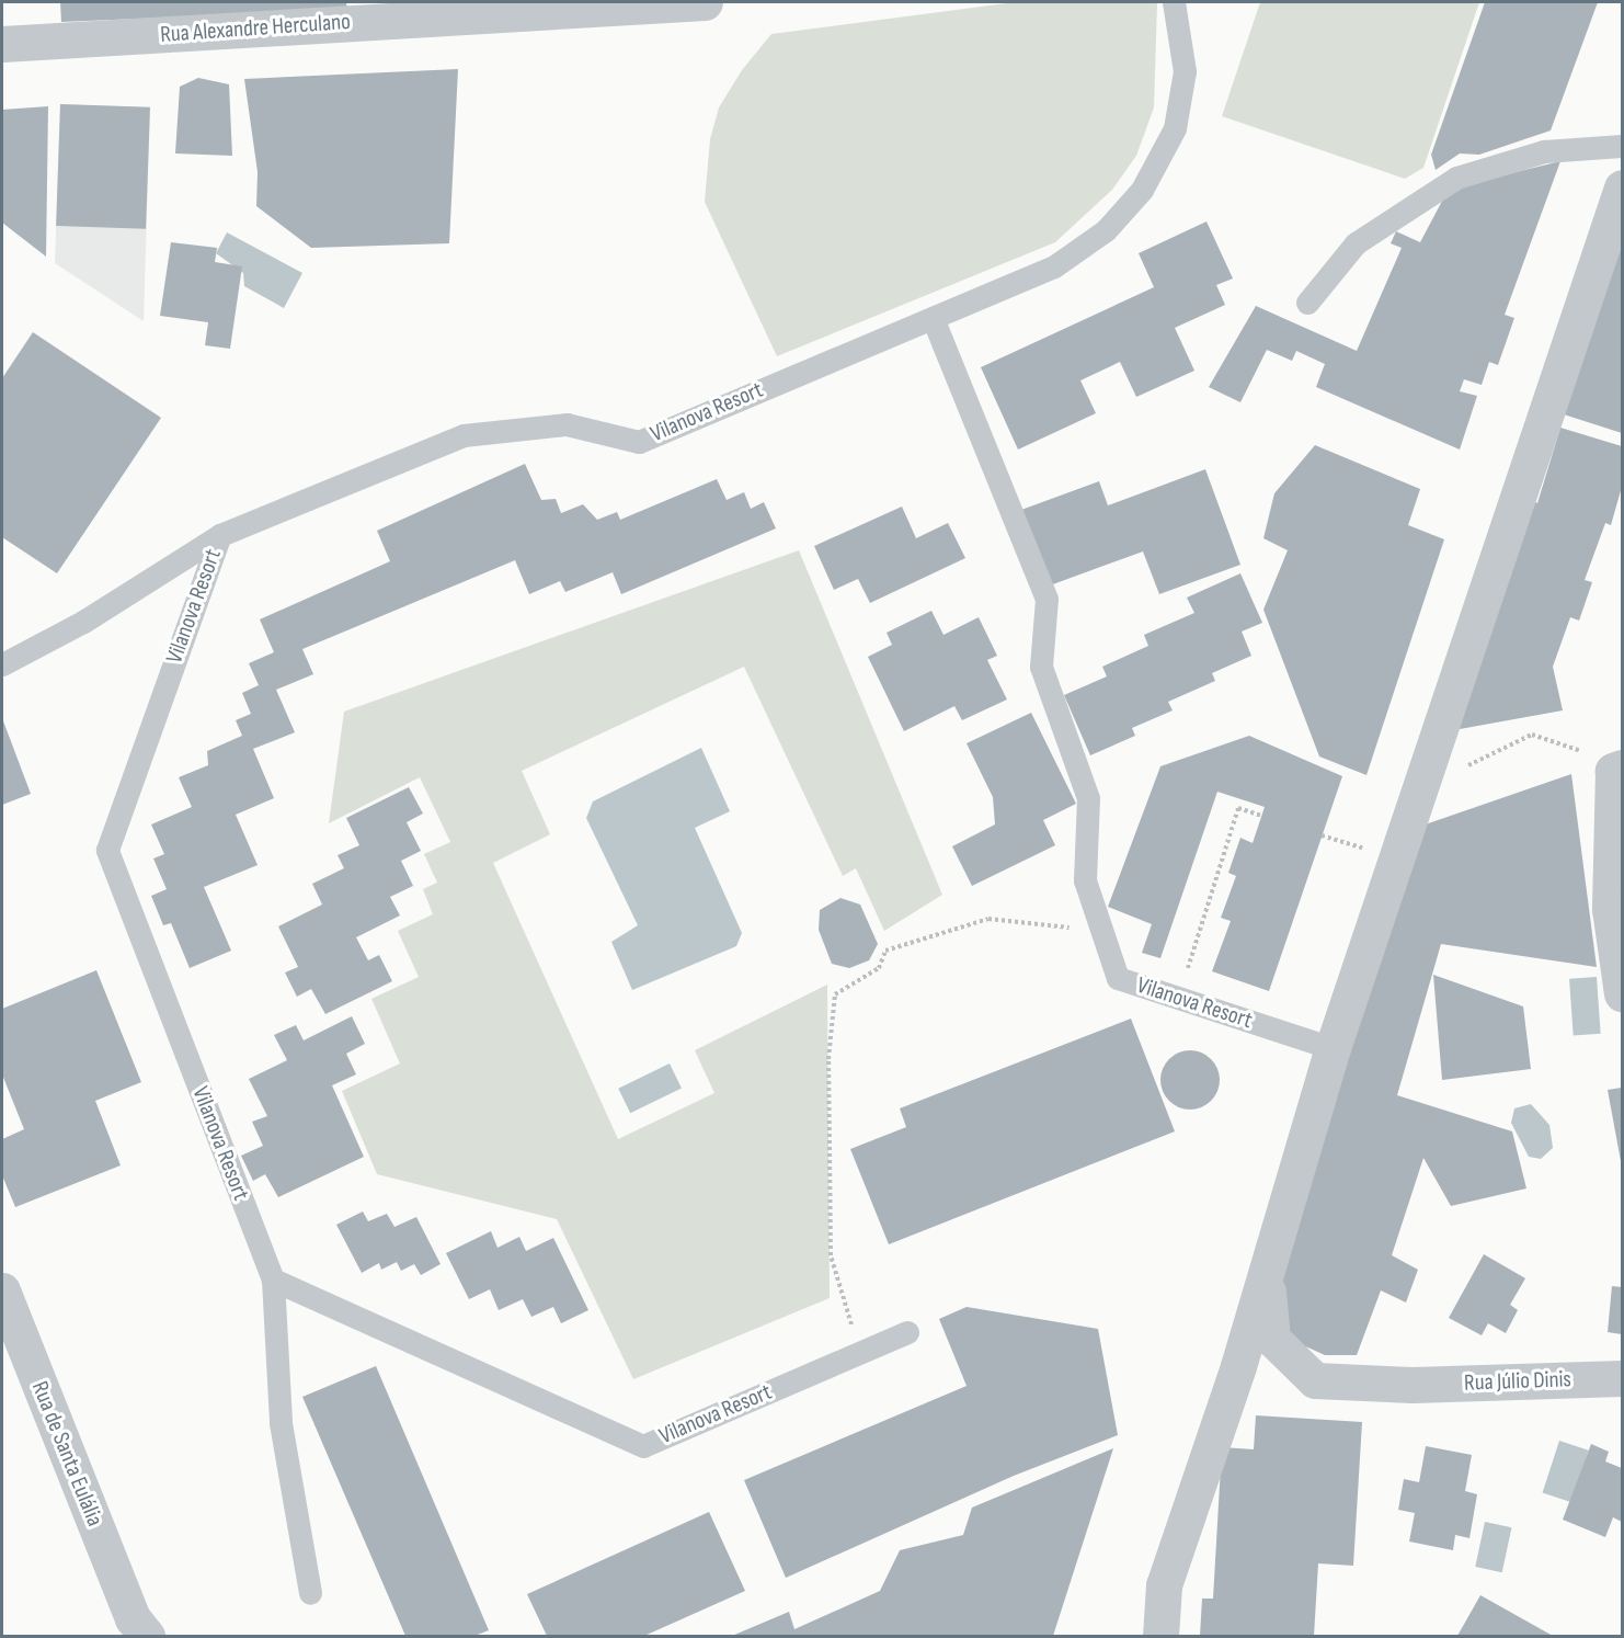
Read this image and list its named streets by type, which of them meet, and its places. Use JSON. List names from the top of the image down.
{
  "streets": {
    "street": ["Rua Alexandre Herculano", "Rua Júlio Dinis", "Rua de Santa Eulália"],
    "lane": ["Vilanova Resort"]
  }
}
